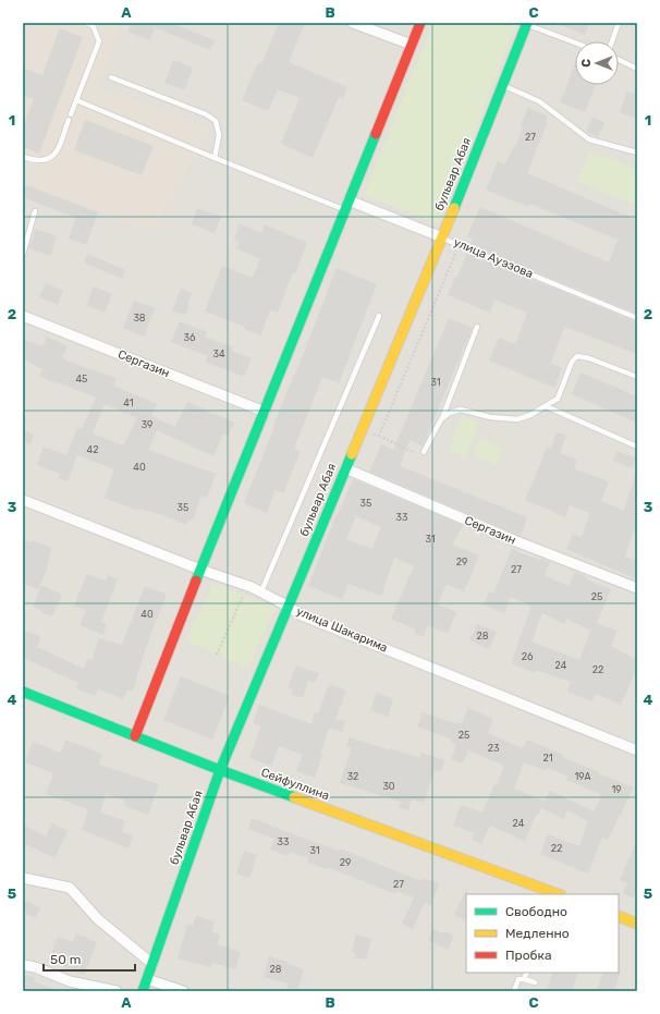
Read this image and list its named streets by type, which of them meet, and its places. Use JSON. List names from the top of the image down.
{
  "streets": {
    "main road": ["бульвар Абая", "Сейфуллина"],
    "street": ["улица Ауэзова", "Сергазин", "улица Шакарима"]
  },
  "crossings": [
    ["бульвар Абая", "улица Ауэзова"],
    ["бульвар Абая", "Сергазин"],
    ["бульвар Абая", "улица Шакарима"],
    ["бульвар Абая", "Сейфуллина"]
  ],
  "house_numbers": [
    "27",
    "38",
    "36",
    "34",
    "45",
    "31",
    "41",
    "39",
    "42",
    "40",
    "35",
    "35",
    "33",
    "31",
    "29",
    "27",
    "25",
    "40",
    "28",
    "26",
    "24",
    "22",
    "25",
    "23",
    "21",
    "32",
    "19А",
    "30",
    "19",
    "24",
    "33",
    "22",
    "31",
    "29",
    "27",
    "28"
  ],
  "legend": ["Свободно", "Медленно", "Пробка"],
  "scale_bar": "50 m",
  "north": "left",
  "grid": {
    "columns": ["A", "B", "C"],
    "rows": [
      "1",
      "2",
      "3",
      "4",
      "5"
    ]
  }
}
